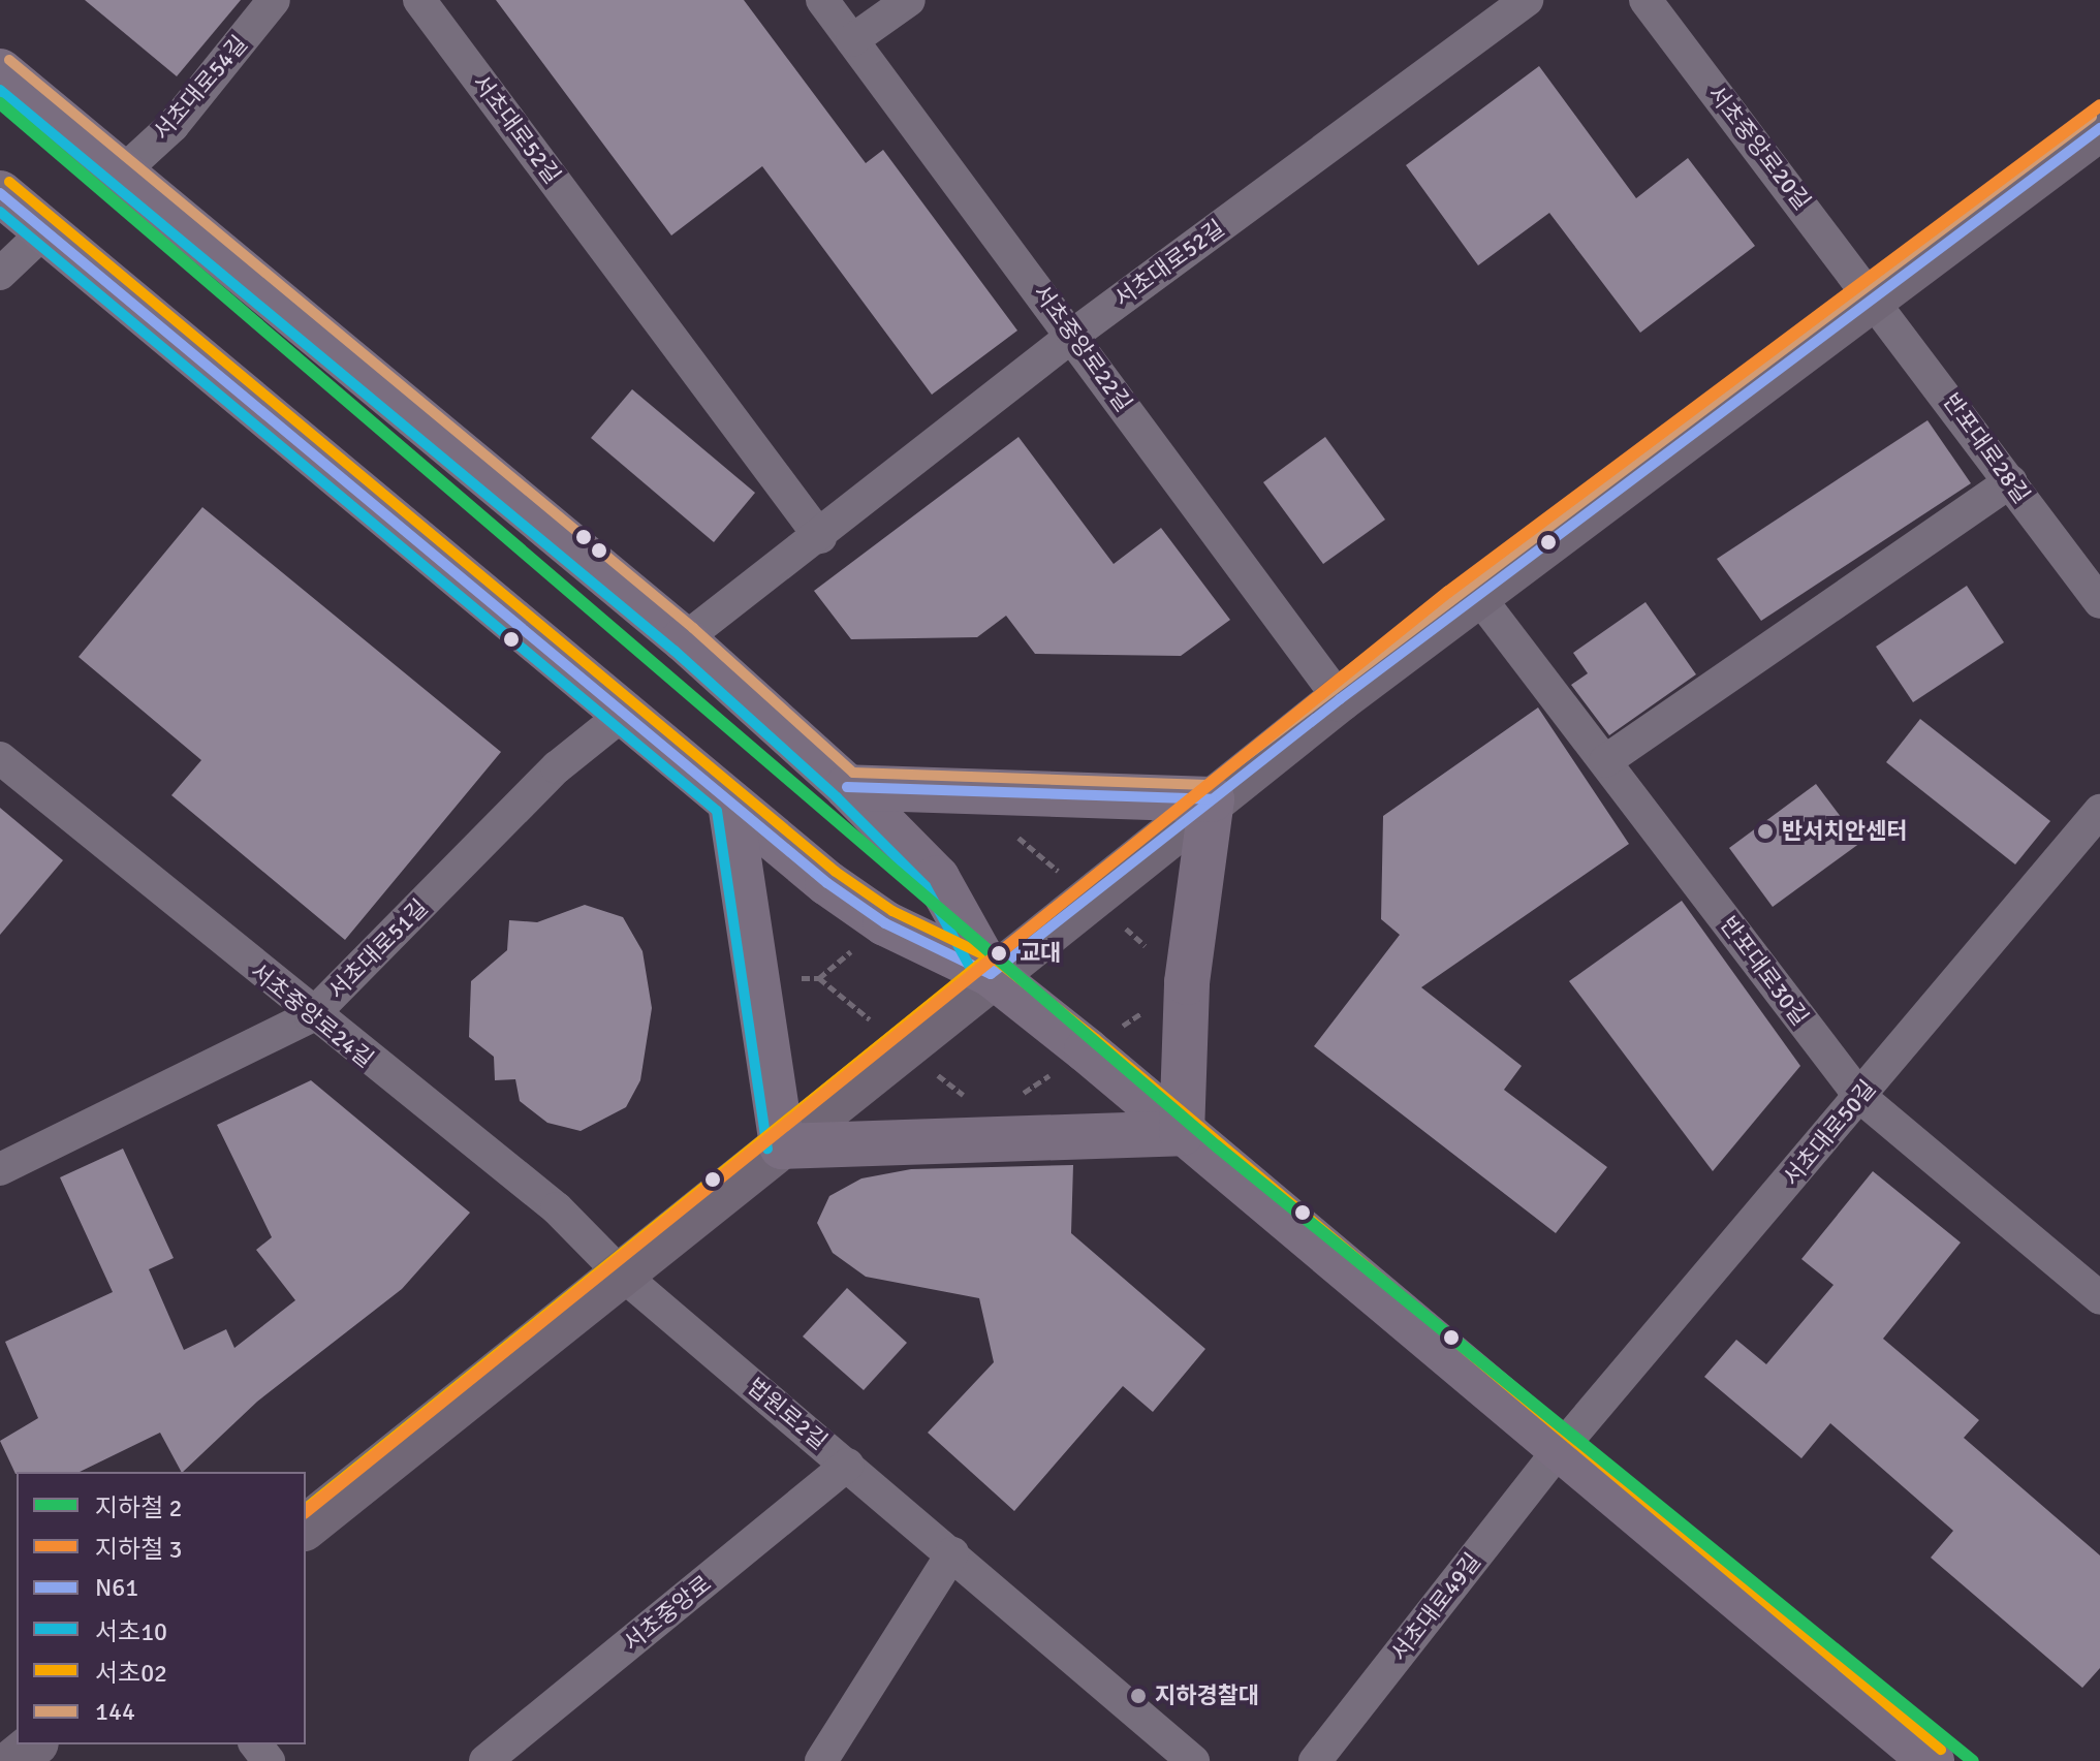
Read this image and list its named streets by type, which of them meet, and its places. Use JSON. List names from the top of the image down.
{
  "streets": {
    "street": [
      "서초대로54길",
      "서초대로52길",
      "서초중앙로20길",
      "서초중앙로22길",
      "반포대로28길",
      "서초대로51길",
      "반포대로30길",
      "서초중앙로24길",
      "서초대로50길",
      "법원로2길",
      "서초대로49길",
      "서초중앙로"
    ]
  },
  "crossings": [
    ["서초대로52길", "서초중앙로22길"],
    ["서초중앙로20길", "반포대로28길"],
    ["서초대로51길", "서초중앙로24길"],
    ["반포대로30길", "서초대로50길"],
    ["서초중앙로24길", "법원로2길"],
    ["서초대로50길", "서초대로49길"],
    ["법원로2길", "서초중앙로"]
  ],
  "places": ["반서치안센터", "교대", "지하경찰대"],
  "lines": [
    "transit line 144",
    "transit line 서초10",
    "metro line 2",
    "metro line 3",
    "transit line N61",
    "transit line 서초02"
  ],
  "legend": [
    "지하철 2",
    "지하철 3",
    "N61",
    "서초10",
    "서초02",
    "144"
  ]
}
